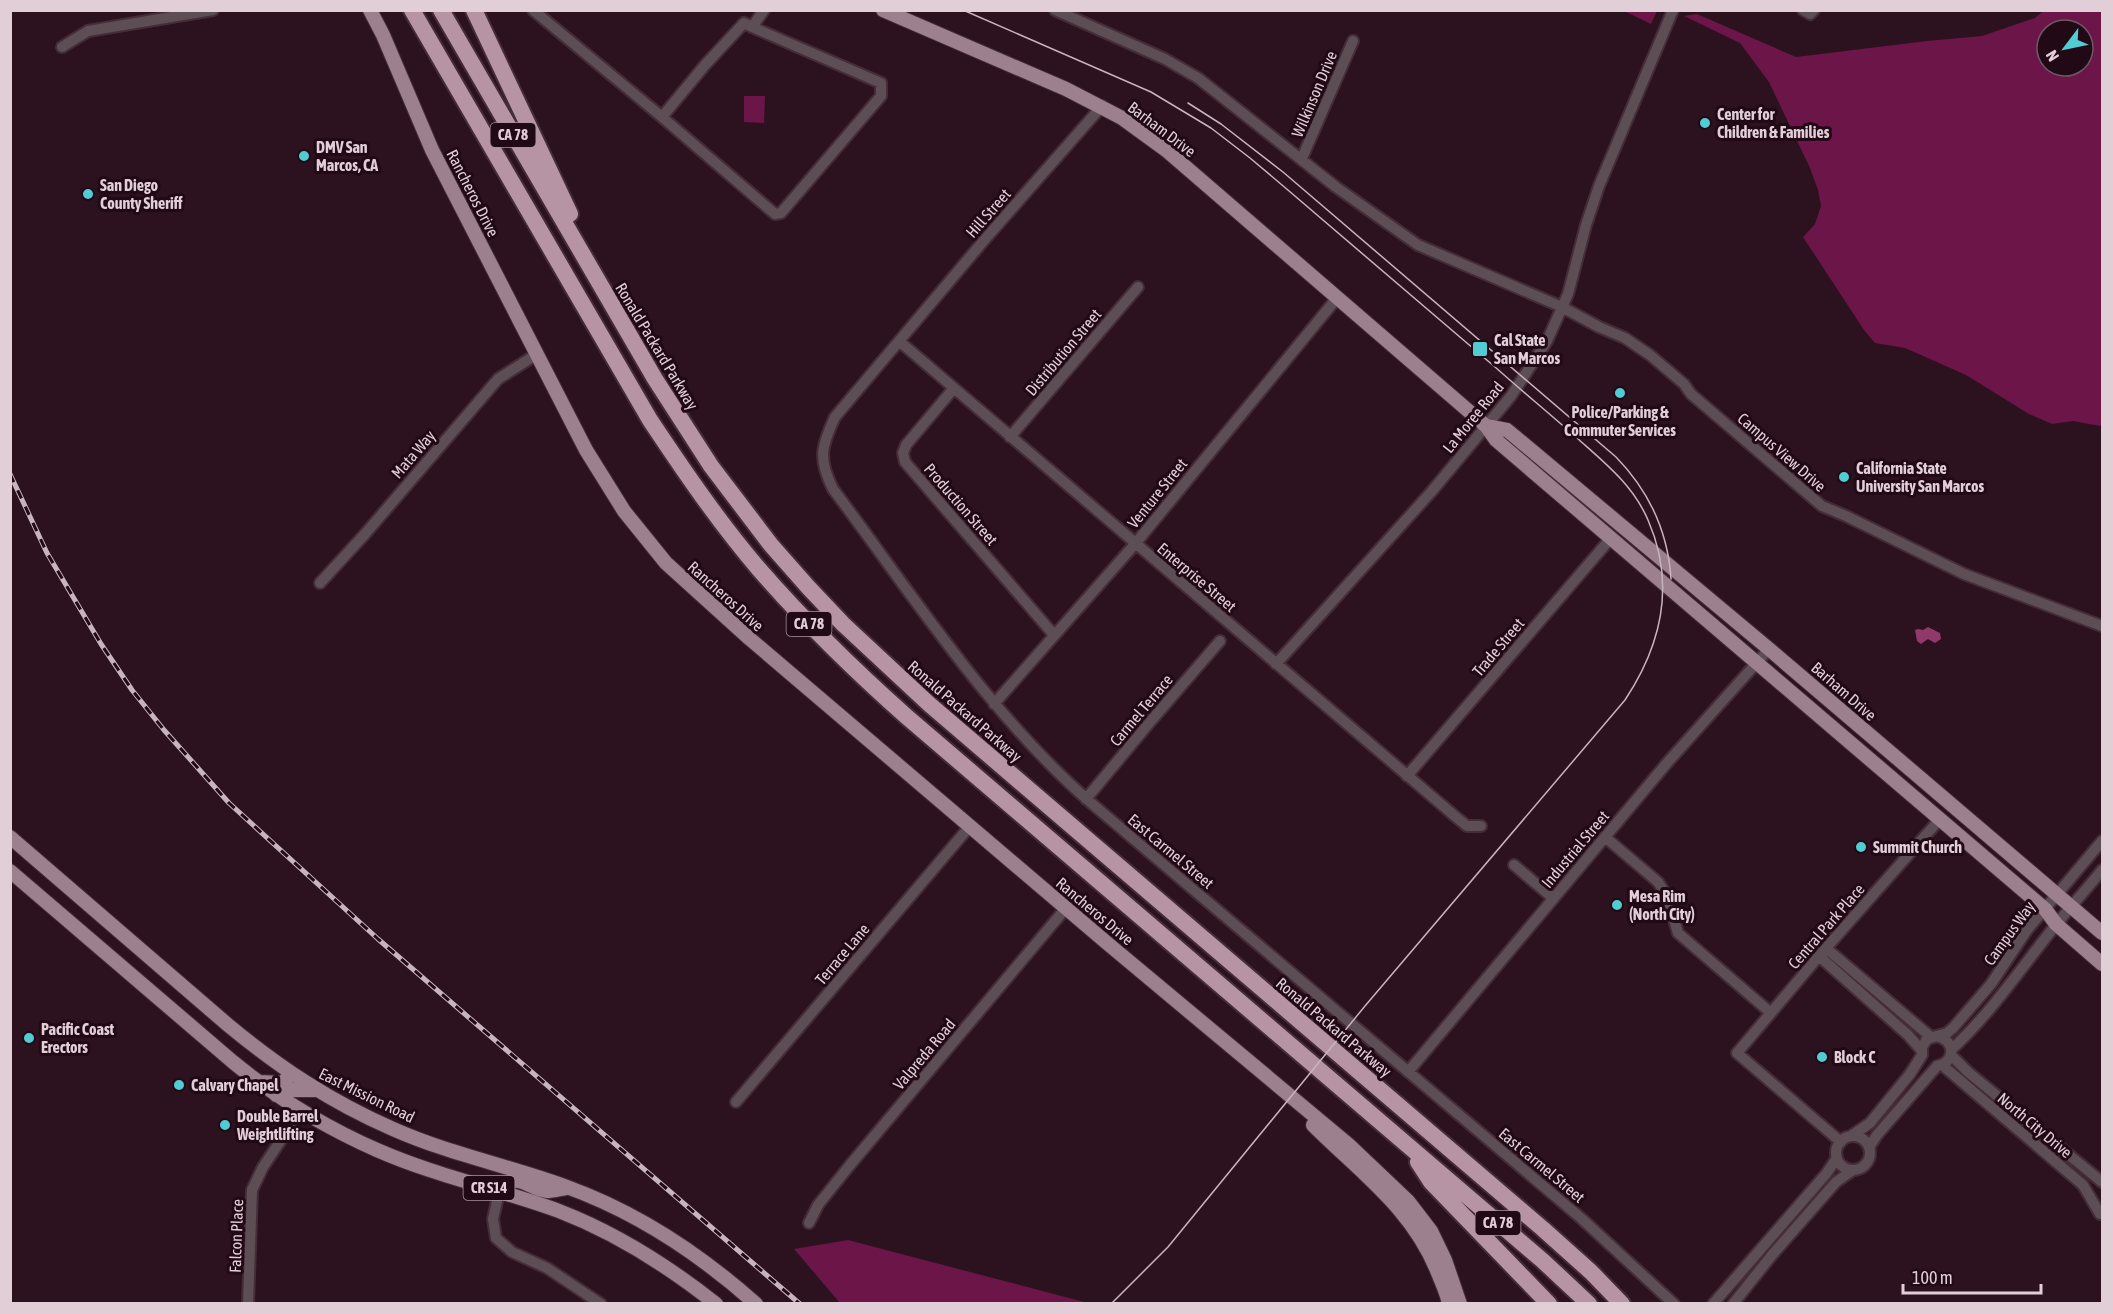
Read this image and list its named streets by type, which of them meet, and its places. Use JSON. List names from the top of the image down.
{
  "streets": {
    "highway": ["CA 78", "Ronald Packard Parkway"],
    "main road": [
      "Barham Drive",
      "Rancheros Drive",
      "East Mission Road",
      "CR S14"
    ],
    "street": [
      "Wilkinson Drive",
      "Hill Street",
      "Distribution Street",
      "La Moree Road",
      "Campus View Drive",
      "Mata Way",
      "Venture Street",
      "Production Street",
      "Enterprise Street",
      "Trade Street",
      "Carmel Terrace",
      "Industrial Street",
      "East Carmel Street",
      "Central Park Place",
      "Campus Way",
      "Terrace Lane",
      "Valpreda Road",
      "North City Drive",
      "Falcon Place"
    ]
  },
  "crossings": [
    ["Barham Drive", "Hill Street"],
    ["Barham Drive", "La Moree Road"],
    ["Barham Drive", "Venture Street"],
    ["Barham Drive", "Industrial Street"],
    ["Barham Drive", "Campus Way"],
    ["Rancheros Drive", "Mata Way"],
    ["Rancheros Drive", "Terrace Lane"],
    ["Rancheros Drive", "Valpreda Road"],
    ["Hill Street", "Enterprise Street"],
    ["Hill Street", "East Carmel Street"],
    ["Distribution Street", "Enterprise Street"],
    ["La Moree Road", "Campus View Drive"],
    ["La Moree Road", "Enterprise Street"],
    ["Venture Street", "Production Street"],
    ["Venture Street", "Enterprise Street"],
    ["Venture Street", "East Carmel Street"],
    ["Production Street", "Enterprise Street"],
    ["Enterprise Street", "Trade Street"],
    ["Enterprise Street", "East Carmel Street"],
    ["Carmel Terrace", "East Carmel Street"],
    ["Industrial Street", "East Carmel Street"],
    ["Central Park Place", "Campus Way"],
    ["Campus Way", "North City Drive"],
    ["CR S14", "Falcon Place"]
  ],
  "places": {
    "other": [
      "Center for Children & Families",
      "DMV San Marcos, CA",
      "San Diego County Sheriff",
      "Police/Parking & Commuter Services",
      "California State University San Marcos",
      "Summit Church",
      "Mesa Rim (North City)",
      "Pacific Coast Erectors",
      "Block C",
      "Calvary Chapel",
      "Double Barrel Weightlifting"
    ],
    "transit": ["Cal State San Marcos"]
  },
  "scale_bar": "100 m",
  "north": "bottom left"
}
